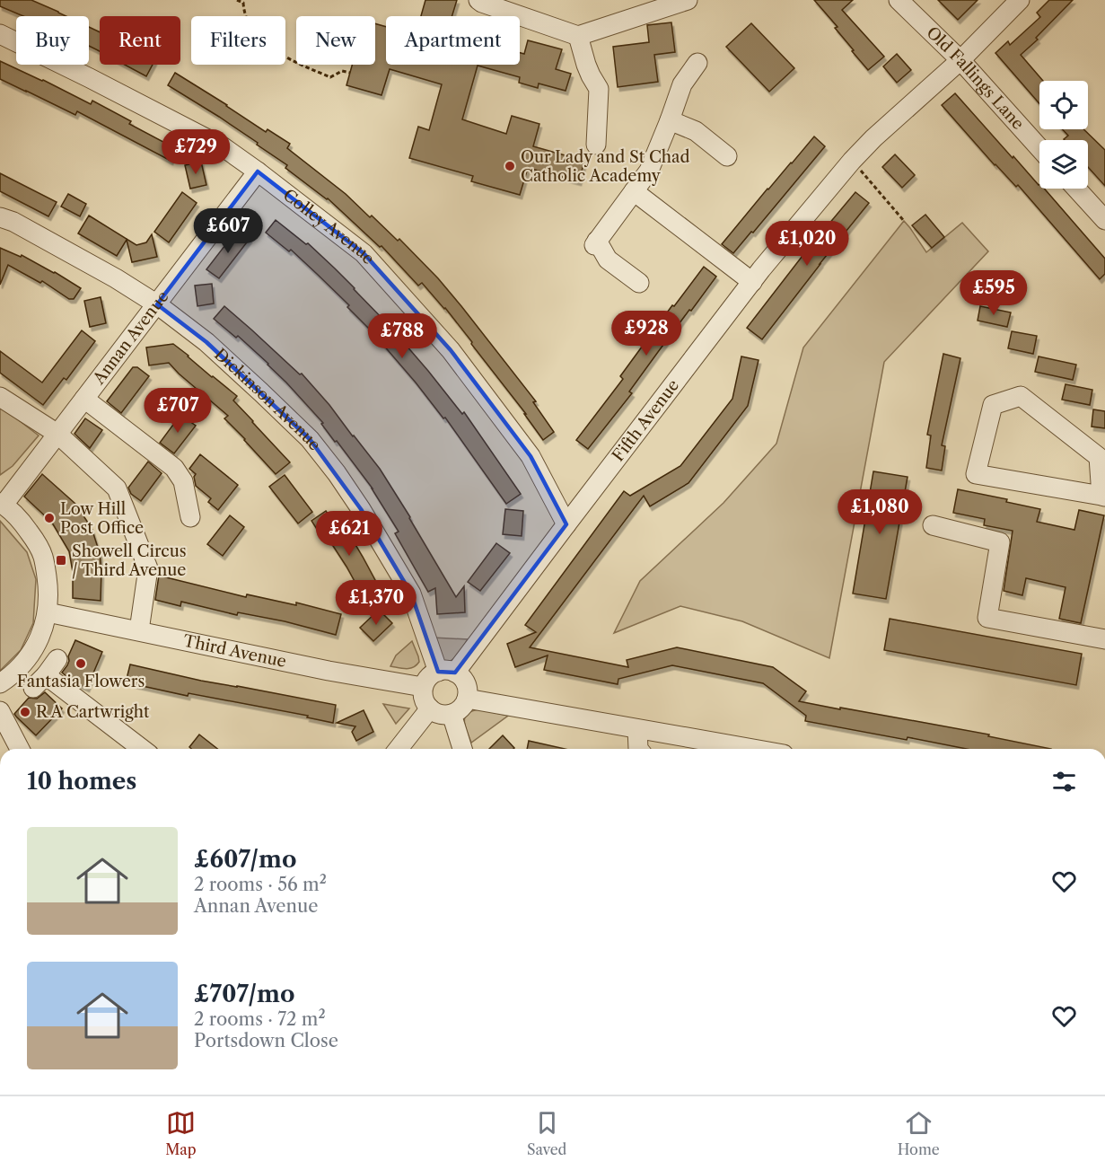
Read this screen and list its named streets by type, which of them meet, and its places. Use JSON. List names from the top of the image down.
{
  "streets": {
    "street": [
      "Old Fallings Lane",
      "Colley Avenue",
      "Annan Avenue",
      "Dickinson Avenue",
      "Fifth Avenue",
      "Third Avenue"
    ]
  },
  "crossings": [
    ["Old Fallings Lane", "Fifth Avenue"],
    ["Colley Avenue", "Annan Avenue"],
    ["Colley Avenue", "Fifth Avenue"],
    ["Annan Avenue", "Dickinson Avenue"],
    ["Dickinson Avenue", "Fifth Avenue"],
    ["Dickinson Avenue", "Third Avenue"],
    ["Fifth Avenue", "Third Avenue"]
  ],
  "places": {
    "other": [
      "Our Lady and St Chad Catholic Academy",
      "Low Hill Post Office",
      "Fantasia Flowers",
      "R A Cartwright"
    ],
    "transit": ["Showell Circus / Third Avenue"]
  },
  "page": {
    "chip": [
      "Buy",
      "Rent",
      "Filters",
      "New",
      "Apartment"
    ],
    "price": [
      "£729",
      "£607",
      "£1,020",
      "£595",
      "£928",
      "£788",
      "£707",
      "£1,080",
      "£621",
      "£1,370"
    ],
    "heading": "10 homes",
    "list": [
      {
        "name": "£607/mo",
        "note": "2 rooms · 56 m² · Annan Avenue"
      },
      {
        "name": "£707/mo",
        "note": "2 rooms · 72 m² · Portsdown Close"
      }
    ],
    "tabs": ["Map", "Saved", "Home"]
  }
}
